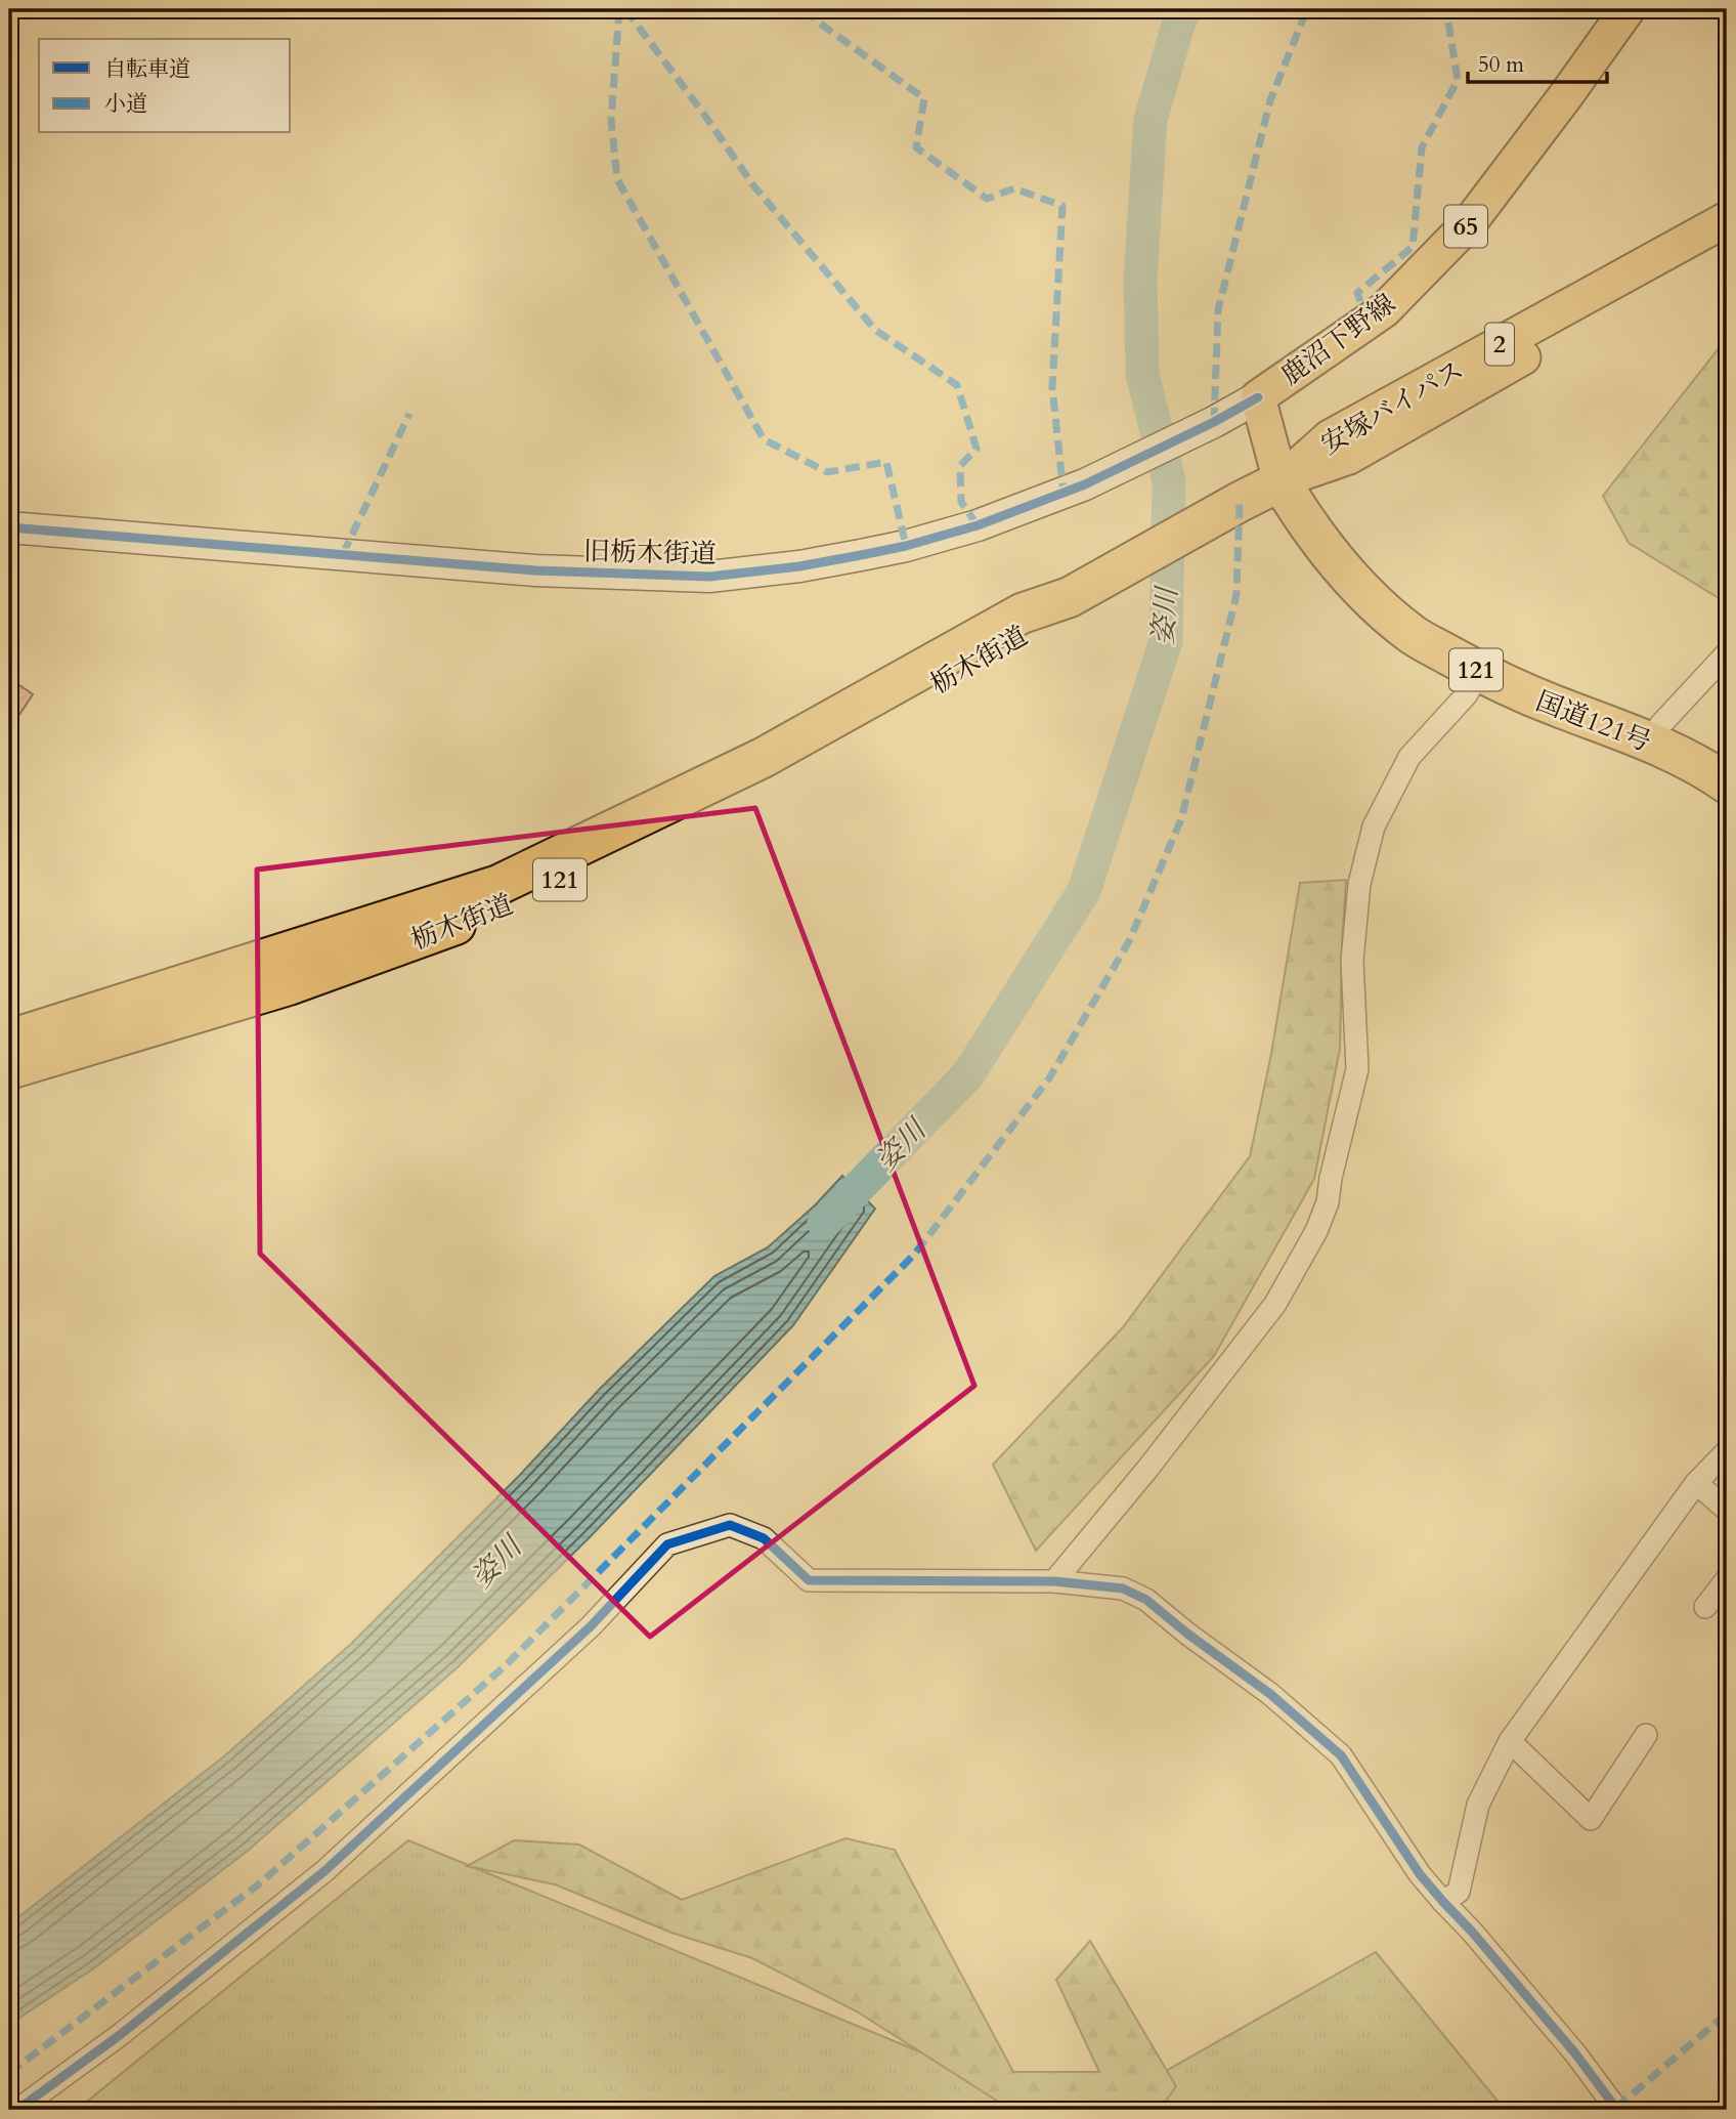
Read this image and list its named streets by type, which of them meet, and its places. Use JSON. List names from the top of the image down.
{
  "streets": {
    "highway": ["栃木街道", "121", "国道121号"],
    "main road": [
      "65",
      "鹿沼下野線",
      "2",
      "安塚バイパス"
    ],
    "street": ["旧栃木街道"]
  },
  "crossings": [
    ["鹿沼下野線", "安塚バイパス"],
    ["鹿沼下野線", "旧栃木街道"],
    ["鹿沼下野線", "栃木街道"],
    ["鹿沼下野線", "国道121号"],
    ["安塚バイパス", "栃木街道"],
    ["安塚バイパス", "国道121号"],
    ["栃木街道", "国道121号"]
  ],
  "water": ["姿川"],
  "legend": ["自転車道", "小道"],
  "scale_bar": "50 m"
}
